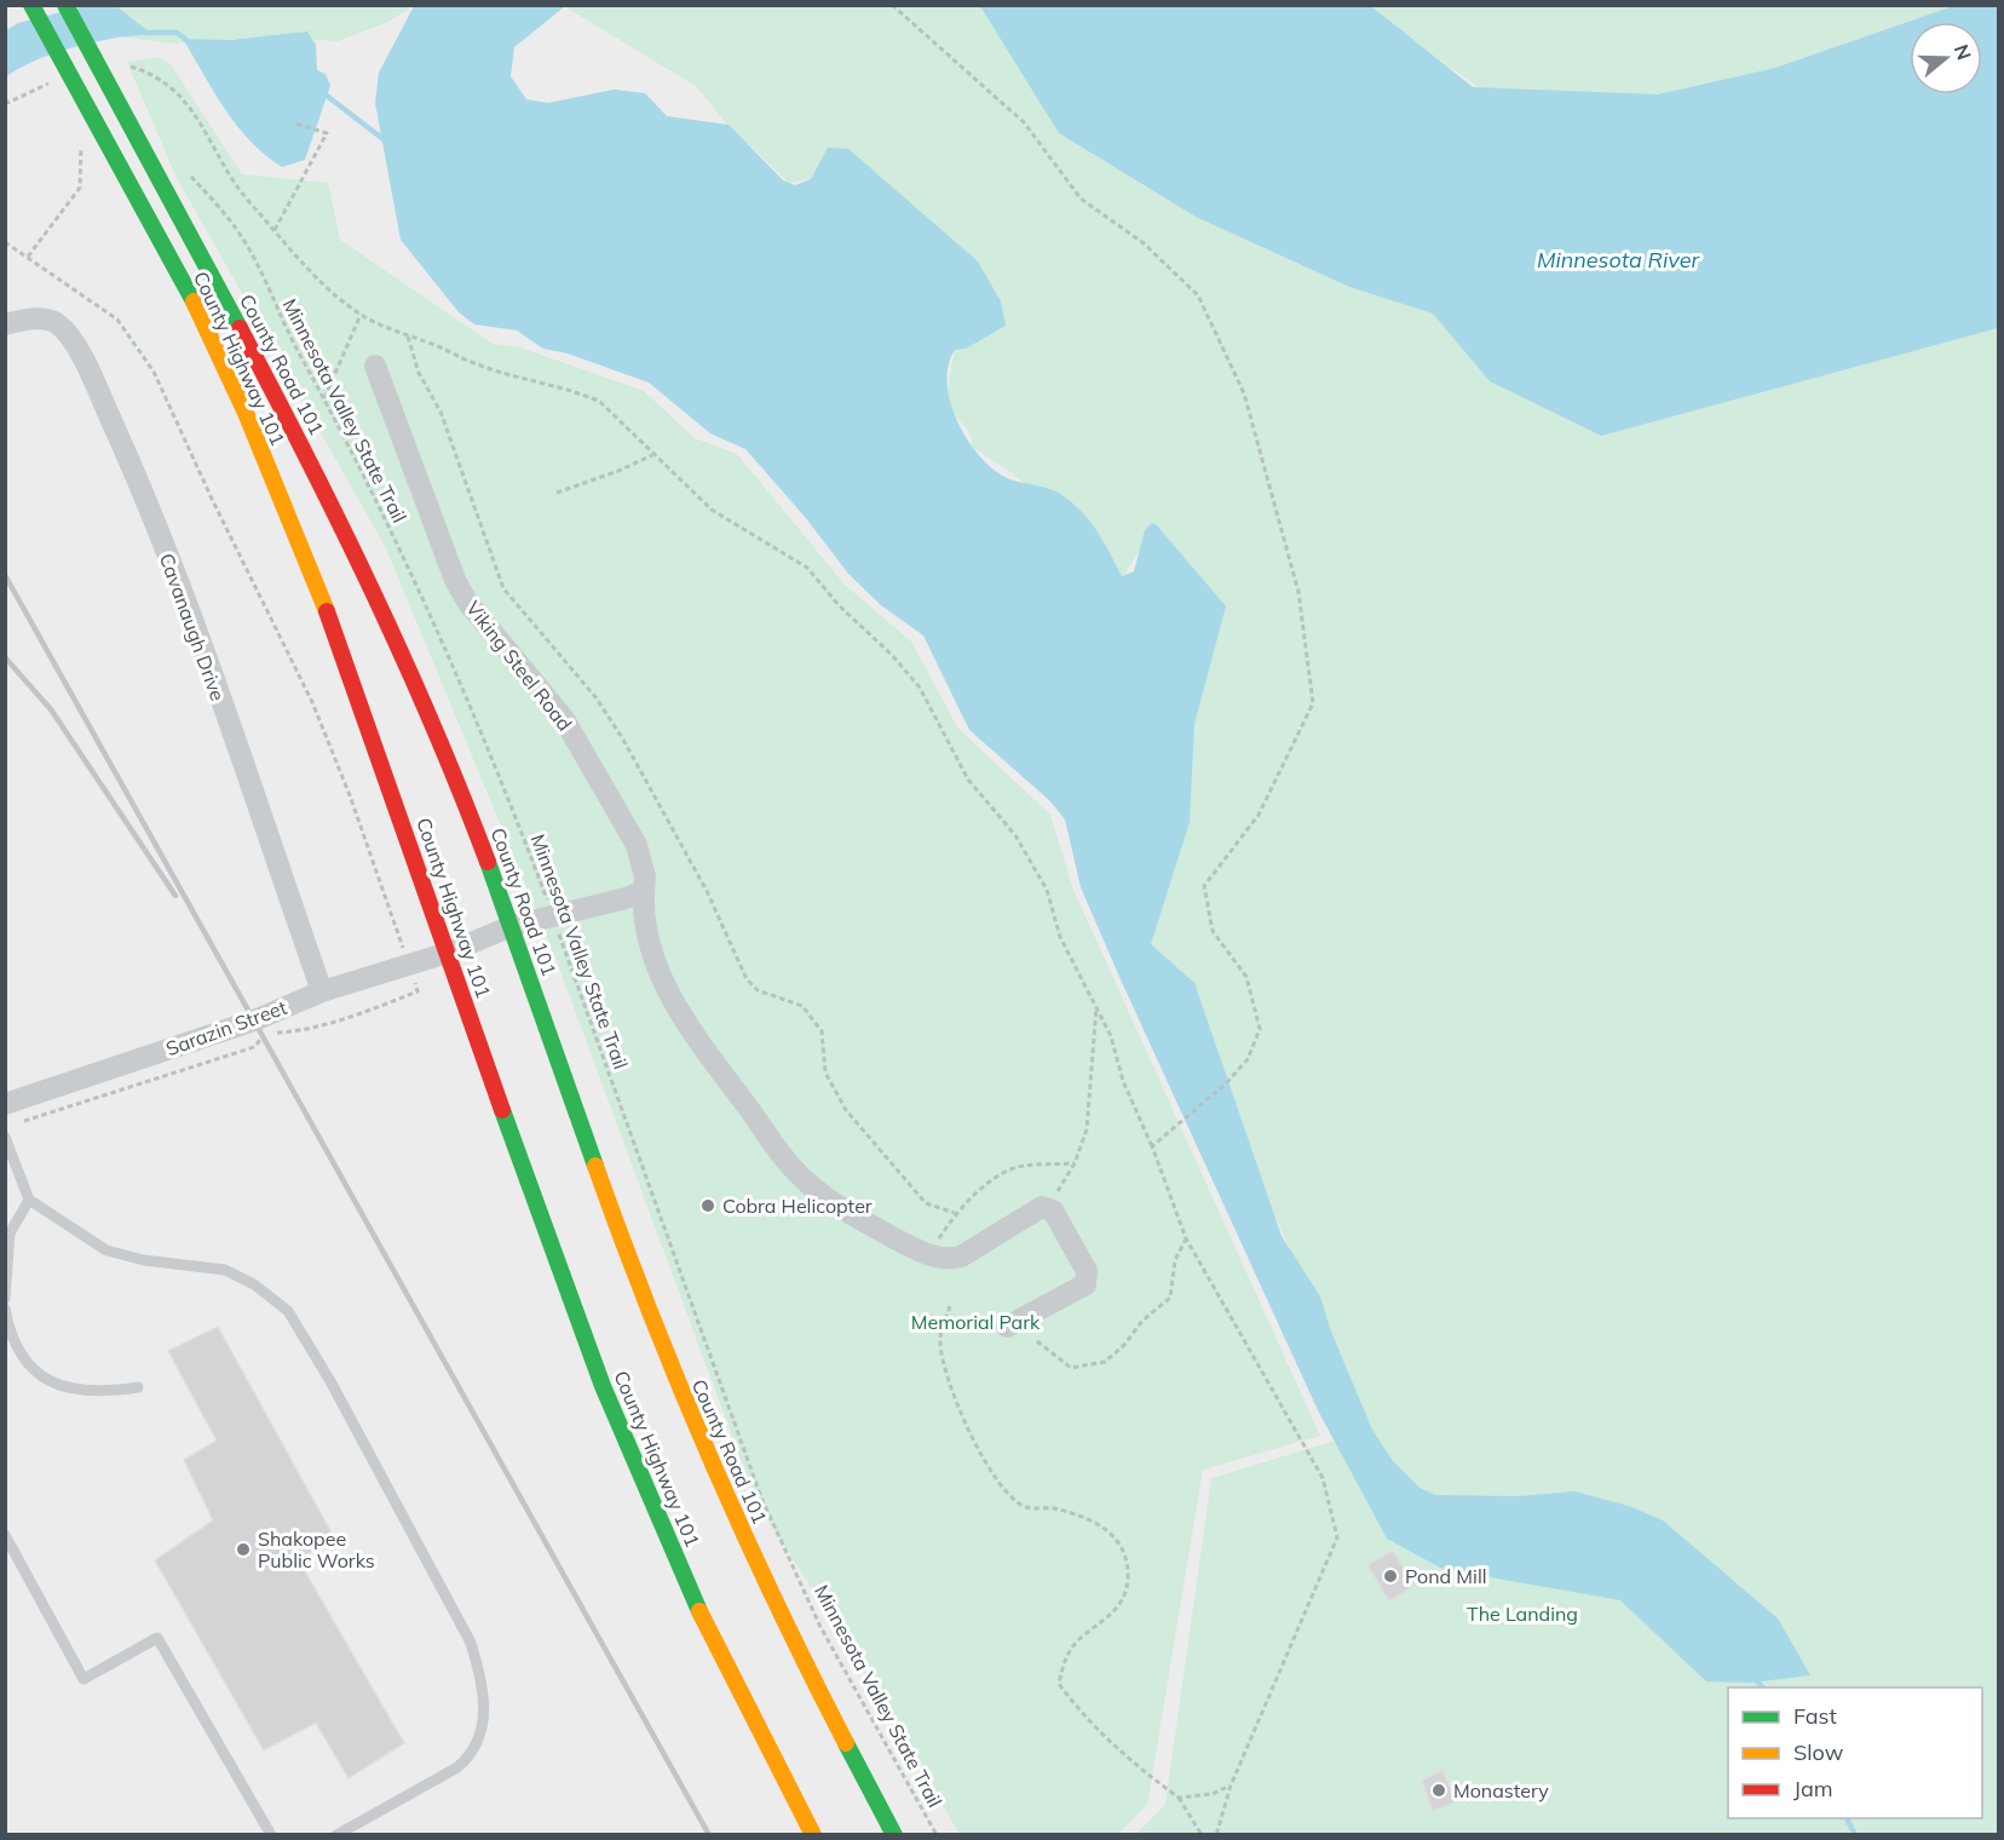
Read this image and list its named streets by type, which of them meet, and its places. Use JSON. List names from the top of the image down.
{
  "streets": {
    "main road": ["County Highway 101", "County Road 101"],
    "street": ["Cavanaugh Drive", "Viking Steel Road", "Sarazin Street"],
    "path": ["Minnesota Valley State Trail"]
  },
  "crossings": [
    ["County Highway 101", "Sarazin Street"],
    ["Cavanaugh Drive", "Sarazin Street"]
  ],
  "water": ["Minnesota River"],
  "parks": ["Memorial Park", "The Landing"],
  "places": [
    "Cobra Helicopter",
    "Shakopee Public Works",
    "Pond Mill",
    "Monastery"
  ],
  "legend": ["Fast", "Slow", "Jam"],
  "north": "right"
}
